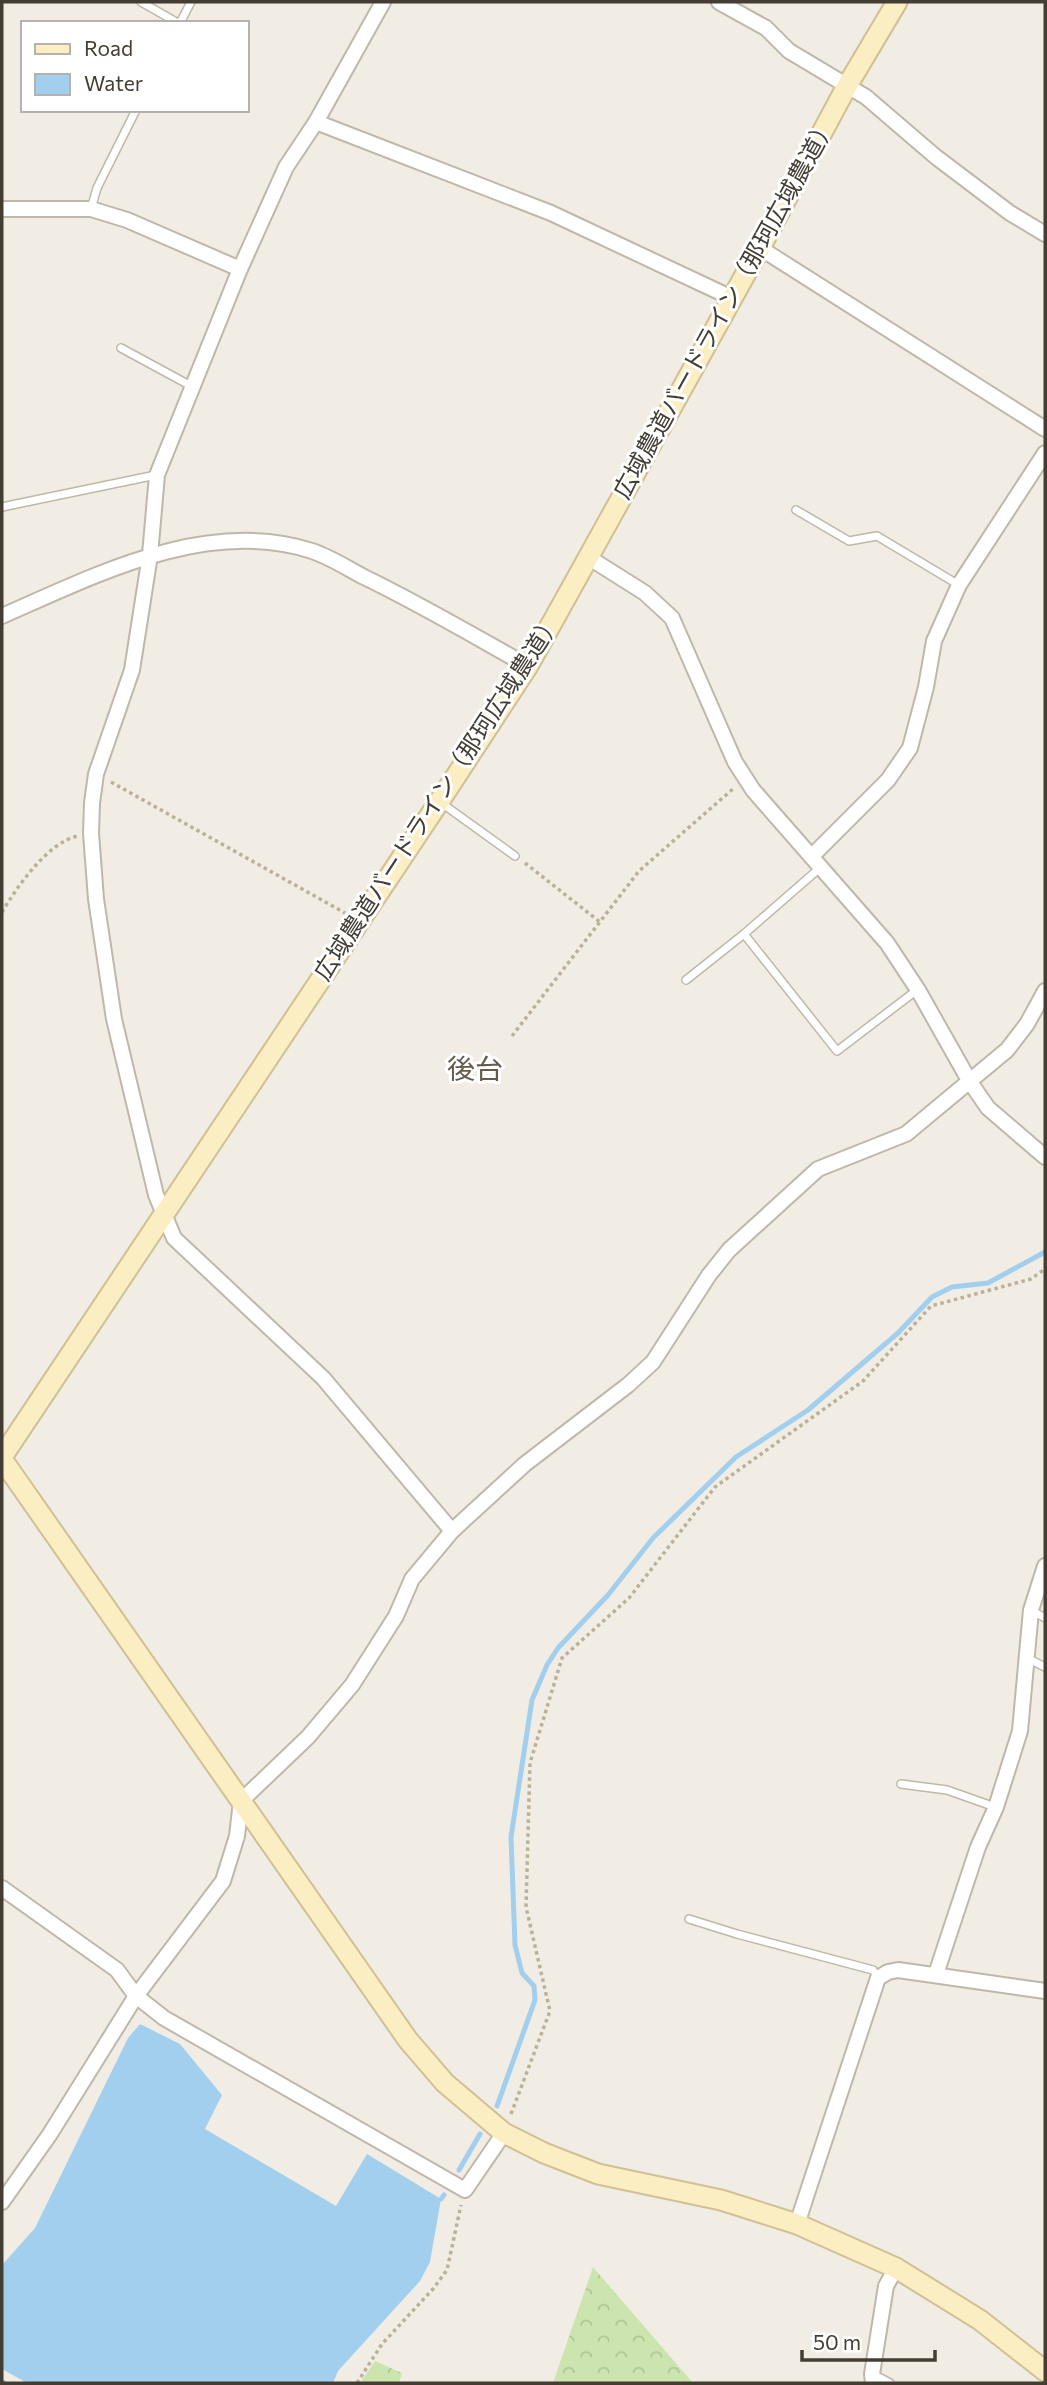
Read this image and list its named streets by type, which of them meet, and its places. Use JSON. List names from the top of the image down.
{
  "streets": {
    "street": ["広域農道バードライン（那珂広域農道）"]
  },
  "districts": ["後台"],
  "legend": ["Road", "Water"],
  "scale_bar": "50 m"
}
